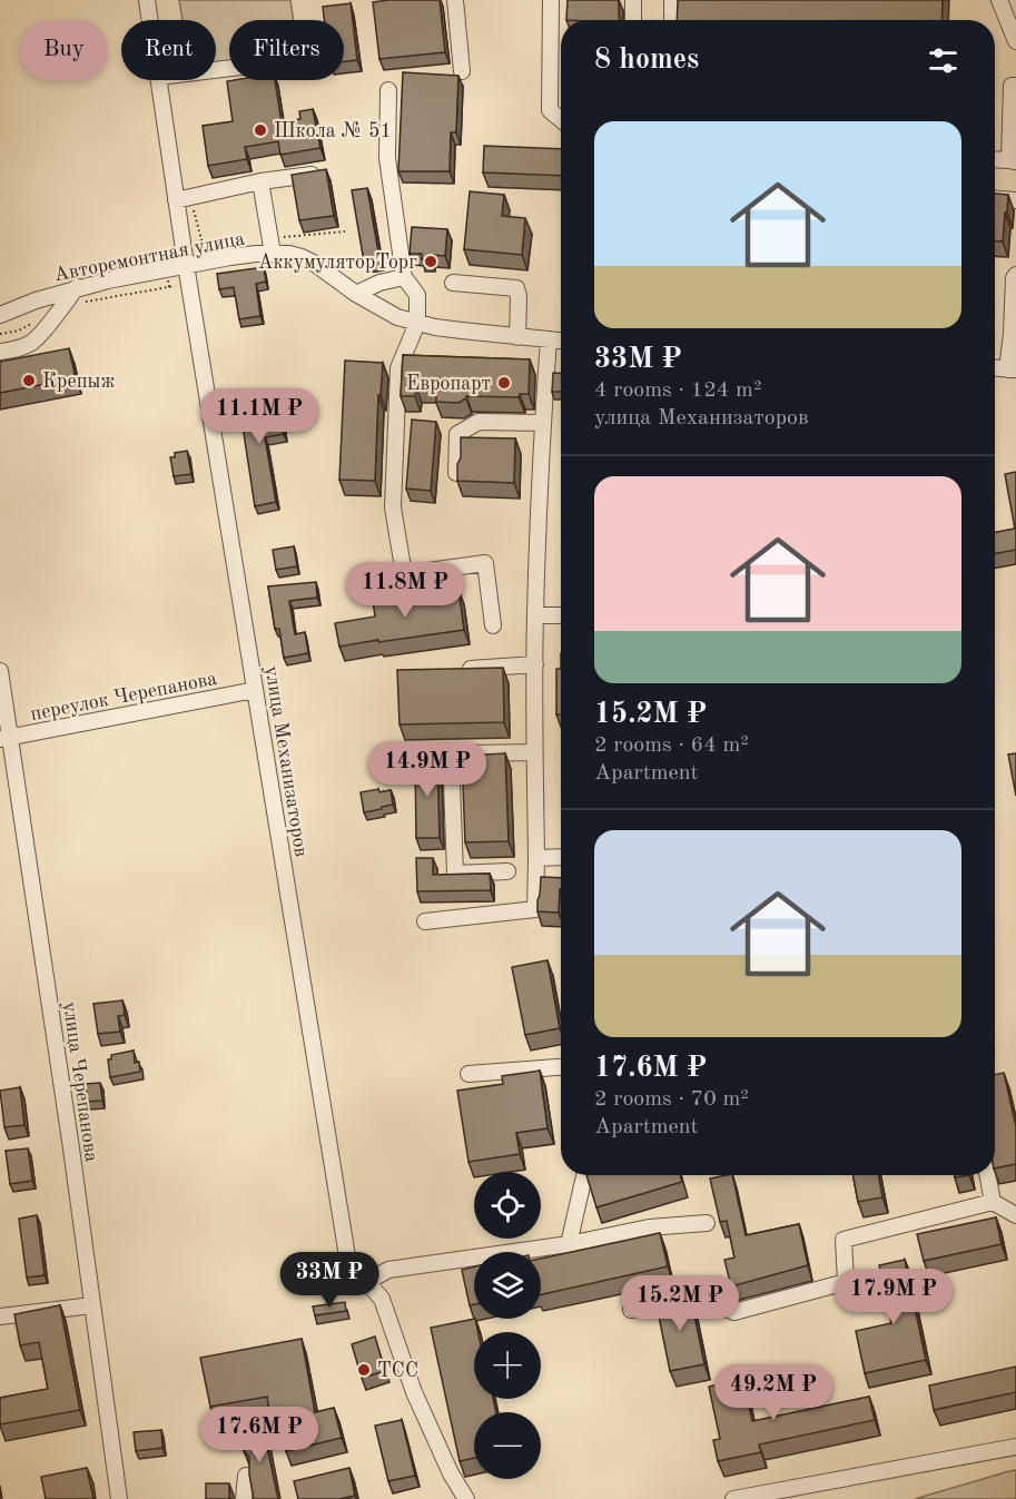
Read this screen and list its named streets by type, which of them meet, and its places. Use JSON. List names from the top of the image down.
{
  "streets": {
    "street": [
      "Авторемонтная улица",
      "переулок Черепанова",
      "улица Механизаторов",
      "улица Черепанова"
    ]
  },
  "crossings": [
    ["Авторемонтная улица", "улица Механизаторов"],
    ["переулок Черепанова", "улица Механизаторов"],
    ["переулок Черепанова", "улица Черепанова"]
  ],
  "places": [
    "Школа № 51",
    "АккумуляторТорг",
    "Крепыж",
    "Европарт",
    "ТСС"
  ],
  "page": {
    "chip": ["Buy", "Rent", "Filters"],
    "heading": "8 homes",
    "list": [
      {
        "name": "33M ₽",
        "note": "4 rooms · 124 m² · улица Механизаторов"
      },
      {
        "name": "15.2M ₽",
        "note": "2 rooms · 64 m² · Apartment"
      },
      {
        "name": "17.6M ₽",
        "note": "2 rooms · 70 m² · Apartment"
      }
    ],
    "price": [
      "11.1M ₽",
      "11.8M ₽",
      "14.9M ₽",
      "33M ₽",
      "17.9M ₽",
      "15.2M ₽",
      "49.2M ₽",
      "17.6M ₽"
    ],
    "map_buttons": ["+", "−"]
  }
}
